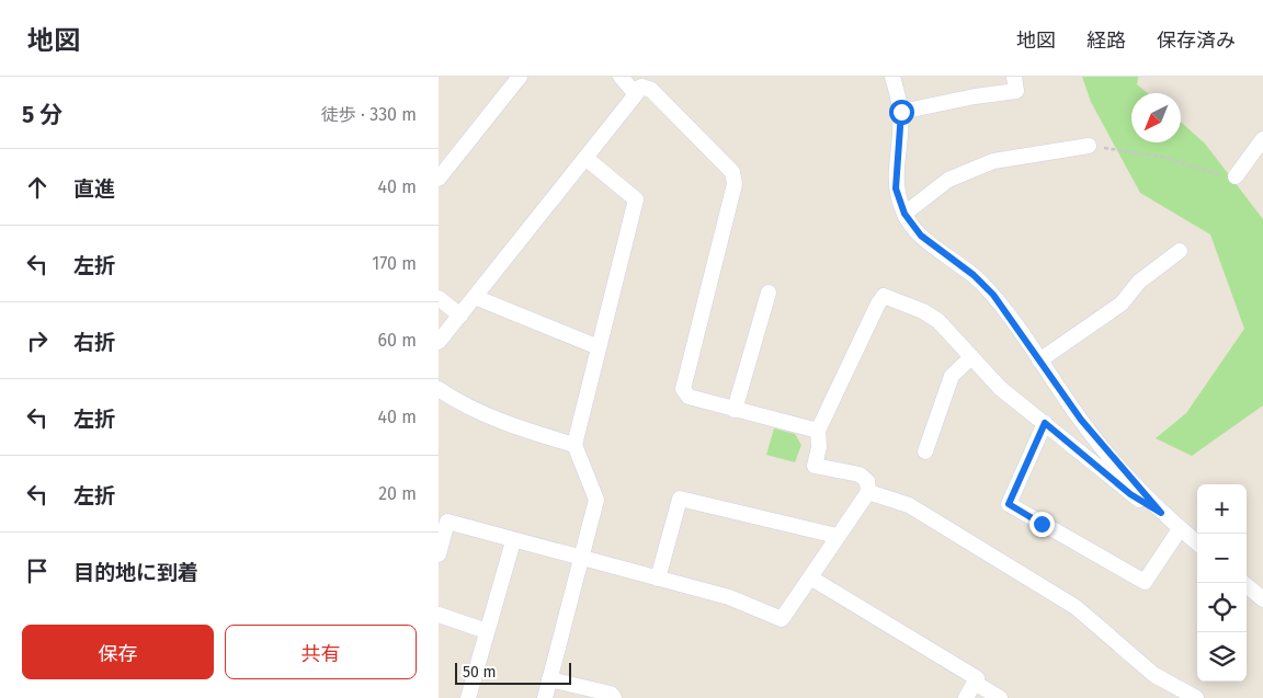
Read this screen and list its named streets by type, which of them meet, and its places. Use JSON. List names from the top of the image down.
{
  "scale_bar": "50 m",
  "north": "bottom left",
  "page": {
    "header": "地図",
    "nav": ["地図", "経路", "保存済み"],
    "heading": ["5 分", "徒歩 · 330 m"],
    "list": [
      ["直進", "40 m"],
      ["左折", "170 m"],
      ["右折", "60 m"],
      ["左折", "40 m"],
      ["左折", "20 m"],
      "目的地に到着"
    ],
    "map_buttons": ["+", "−"],
    "buttons": ["保存", "共有"],
    "scale": "50 m"
  }
}
